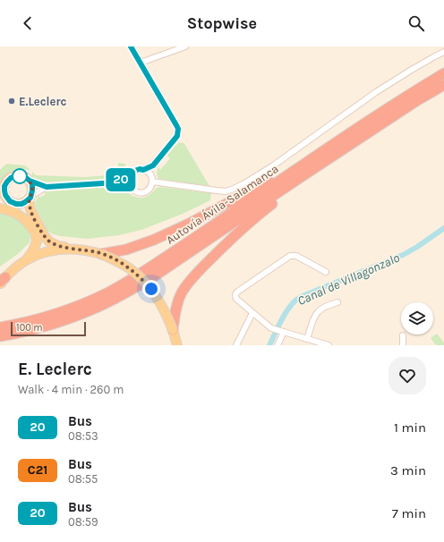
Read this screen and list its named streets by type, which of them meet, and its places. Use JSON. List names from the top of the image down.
{
  "streets": {
    "highway": ["Autovía Ávila-Salamanca"]
  },
  "water": ["Canal de Villagonzalo"],
  "places": ["E.Leclerc"],
  "lines": ["bus line 20"],
  "scale_bar": "100 m",
  "page": {
    "header": "Stopwise",
    "on_map": "20",
    "scale": "100 m",
    "heading": ["E. Leclerc", "Walk · 4 min · 260 m"],
    "list": [
      {
        "mark": "20",
        "name": "Bus",
        "note": "08:53",
        "value": "1 min"
      },
      {
        "mark": "C21",
        "name": "Bus",
        "note": "08:55",
        "value": "3 min"
      },
      {
        "mark": "20",
        "name": "Bus",
        "note": "08:59",
        "value": "7 min"
      }
    ]
  }
}
